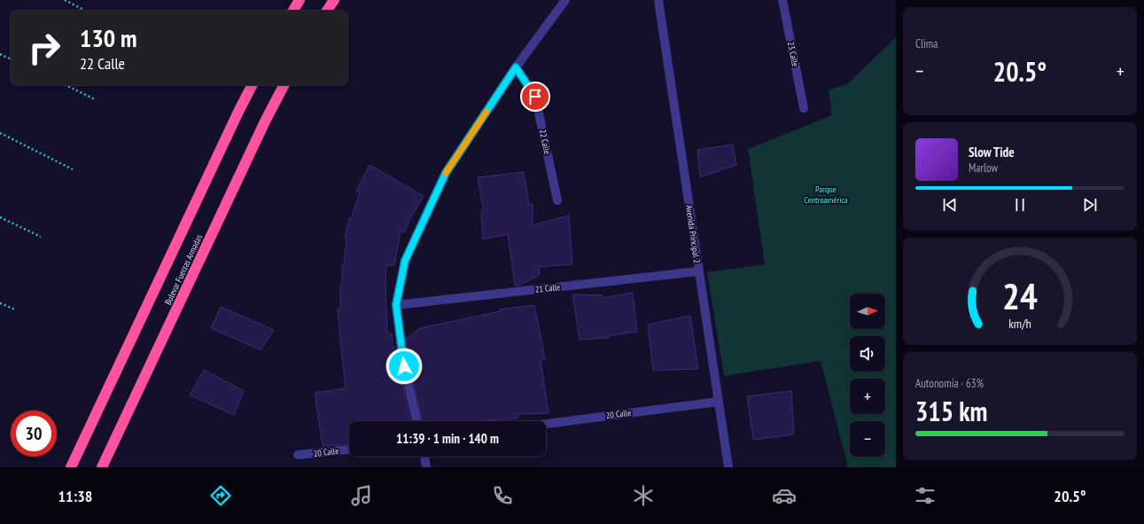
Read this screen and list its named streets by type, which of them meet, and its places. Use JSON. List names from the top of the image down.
{
  "streets": {
    "highway": ["Bulevar Fuerzas Armadas"],
    "street": [
      "23 Calle",
      "22 Calle",
      "Avenida Principal 2",
      "21 Calle",
      "20 Calle"
    ]
  },
  "crossings": [
    ["Avenida Principal 2", "21 Calle"],
    ["Avenida Principal 2", "20 Calle"]
  ],
  "parks": ["Parque Centroamérica"],
  "north": "right",
  "page": {
    "tile": [
      "Clima",
      ["Autonomía · 63%", "315 km"]
    ],
    "turn": ["130 m", "22 Calle"],
    "heat": ["−", "20.5°", "+"],
    "song": ["Slow Tide", "Marlow"],
    "map_buttons": ["+", "−"],
    "limit": "30",
    "trip": "11:39 · 1 min · 140 m",
    "tabs": ["11:38", "20.5°"],
    "gauge": ["24", "km/h"]
  }
}
